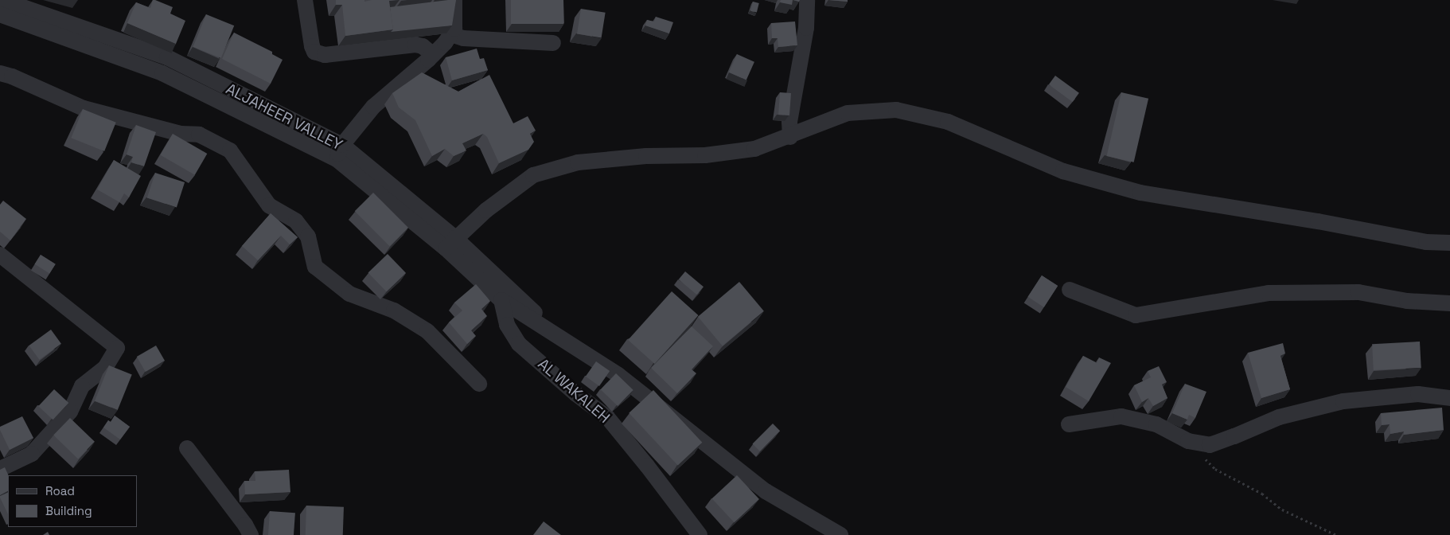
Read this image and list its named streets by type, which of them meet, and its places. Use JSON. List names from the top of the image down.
{
  "streets": {
    "street": ["ALJAHEER VALLEY", "AL WAKALEH"]
  },
  "crossings": [
    ["ALJAHEER VALLEY", "AL WAKALEH"]
  ],
  "legend": ["Road", "Building"]
}
